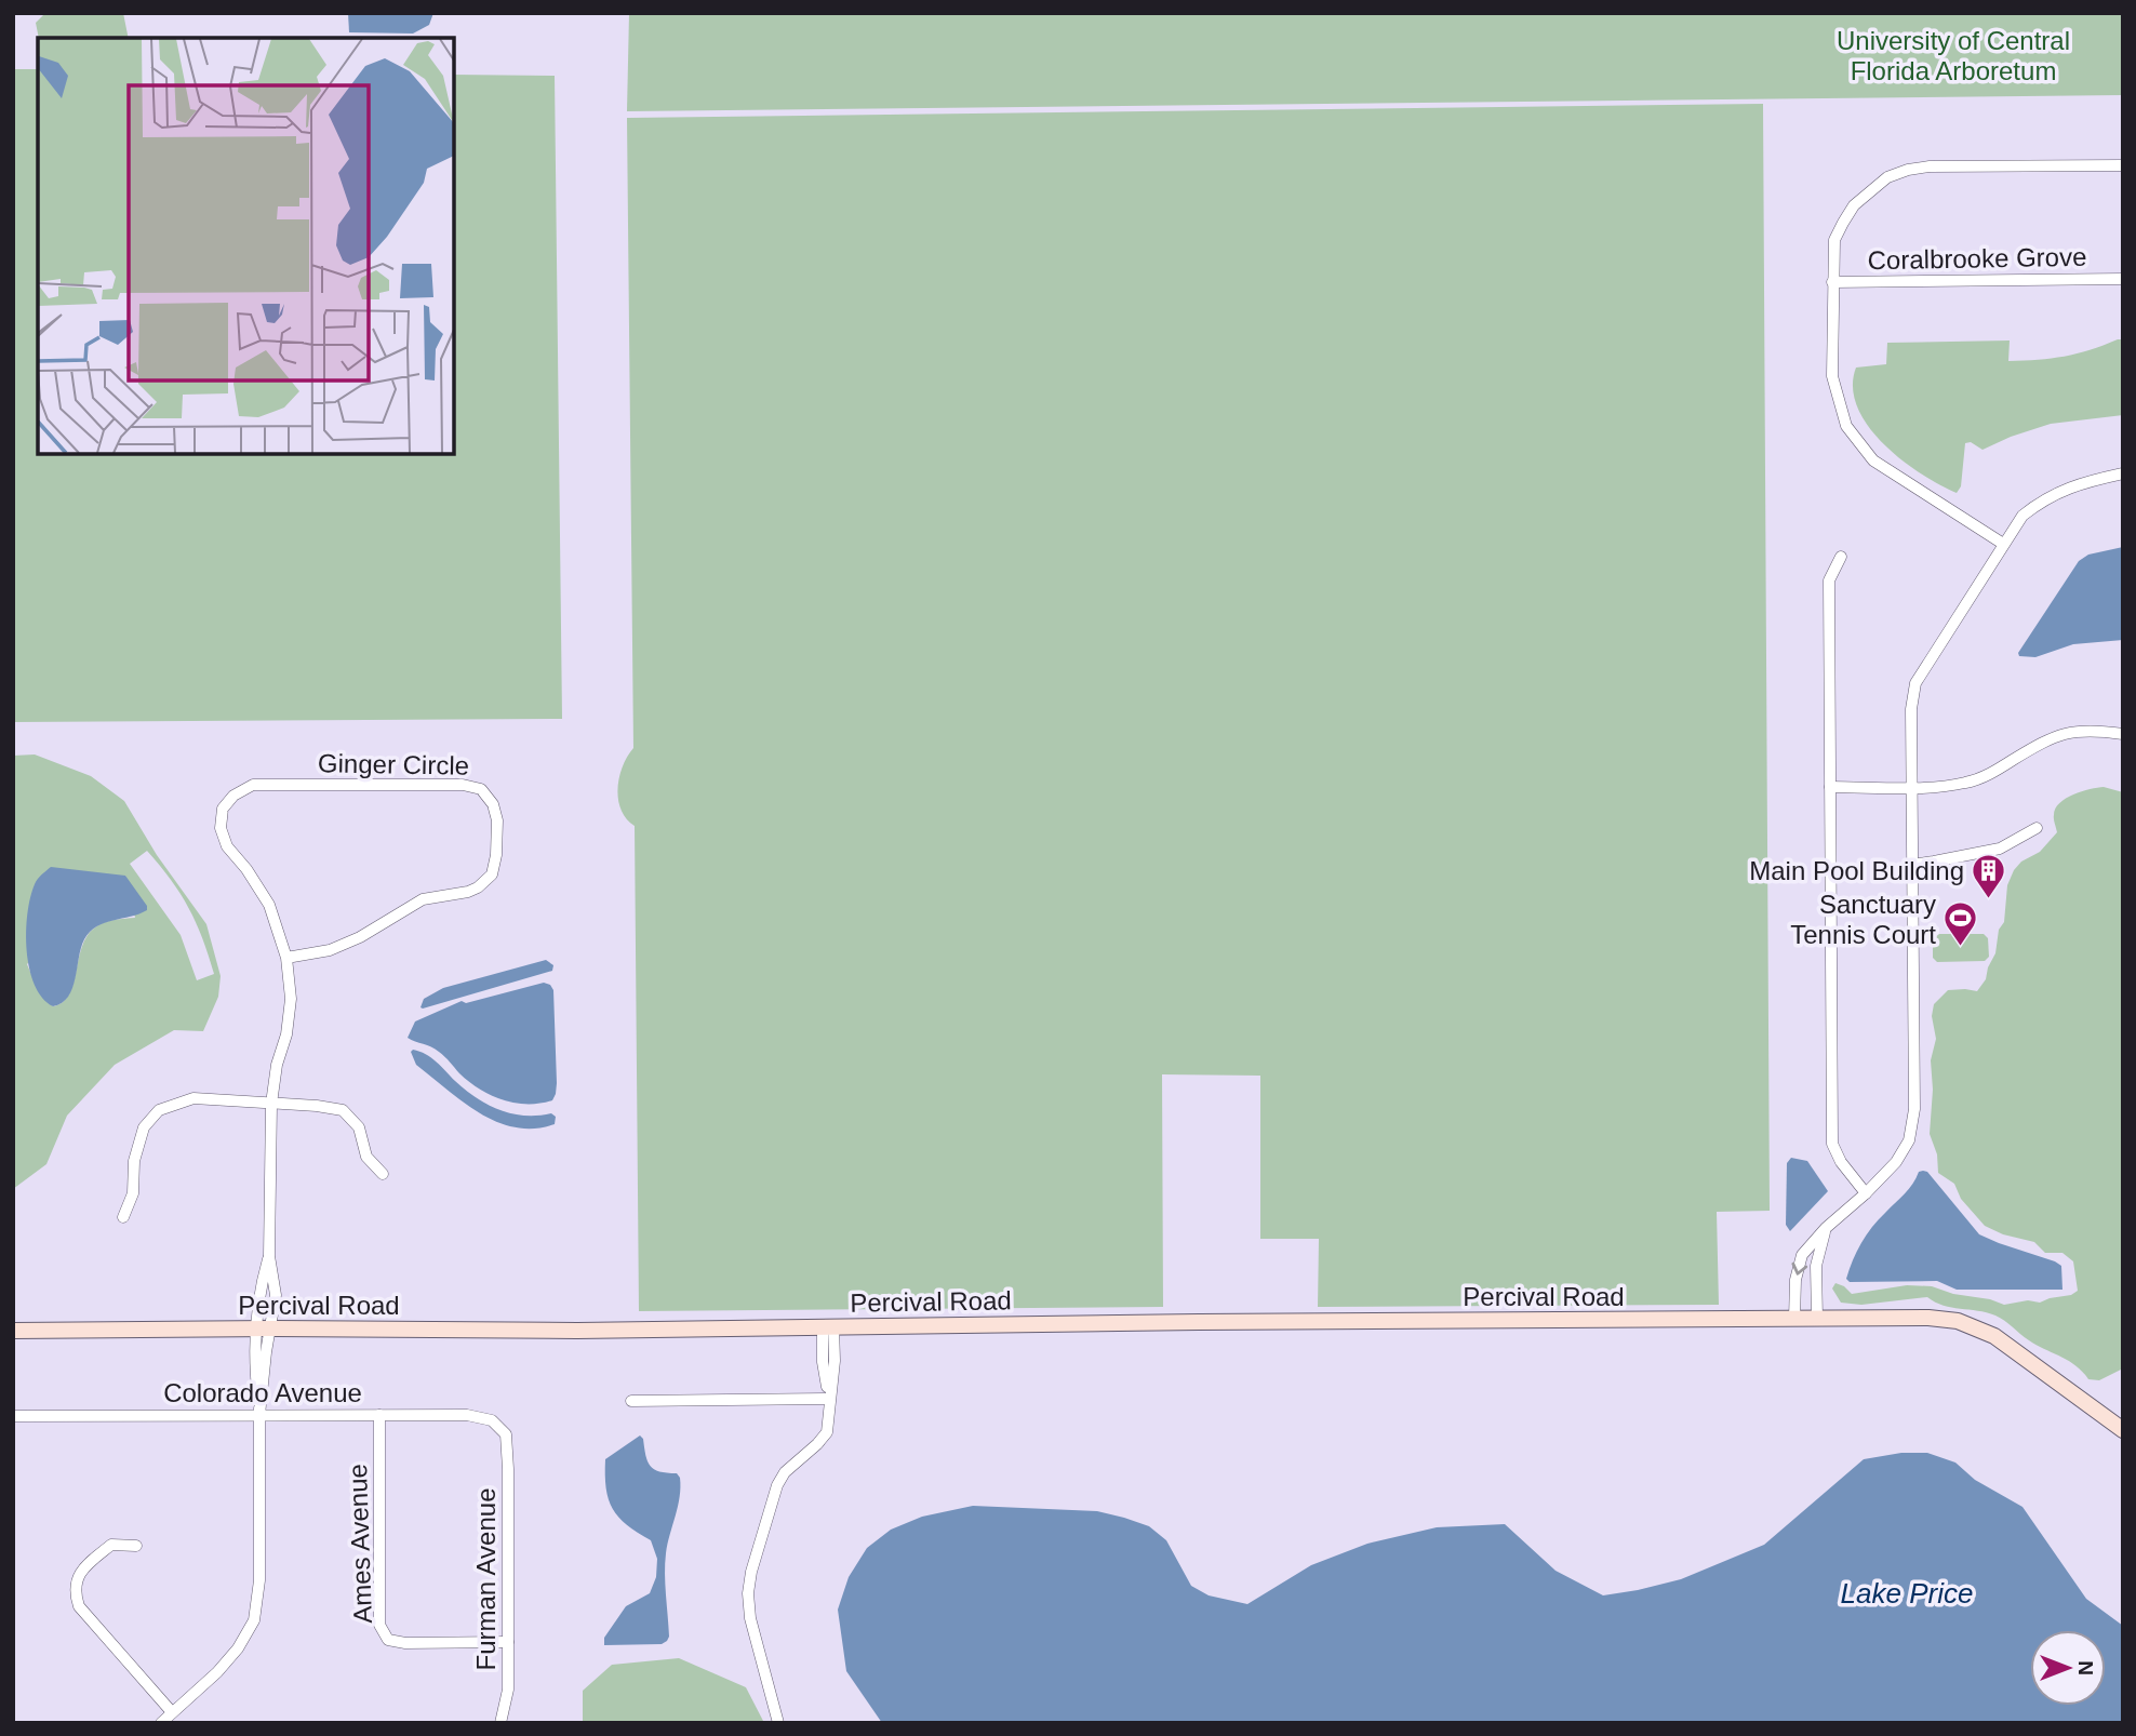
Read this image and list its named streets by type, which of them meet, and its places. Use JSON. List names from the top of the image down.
{
  "streets": {
    "street": [
      "Coralbrooke Grove",
      "Ginger Circle",
      "Percival Road",
      "Colorado Avenue",
      "Ames Avenue",
      "Furman Avenue"
    ]
  },
  "crossings": [
    ["Colorado Avenue", "Ames Avenue"],
    ["Colorado Avenue", "Furman Avenue"],
    ["Ames Avenue", "Furman Avenue"]
  ],
  "water": ["Lake Price"],
  "parks": ["University of Central Florida Arboretum"],
  "places": {
    "building": ["Main Pool Building"],
    "sports": ["Sanctuary Tennis Court"]
  },
  "north": "right"
}
